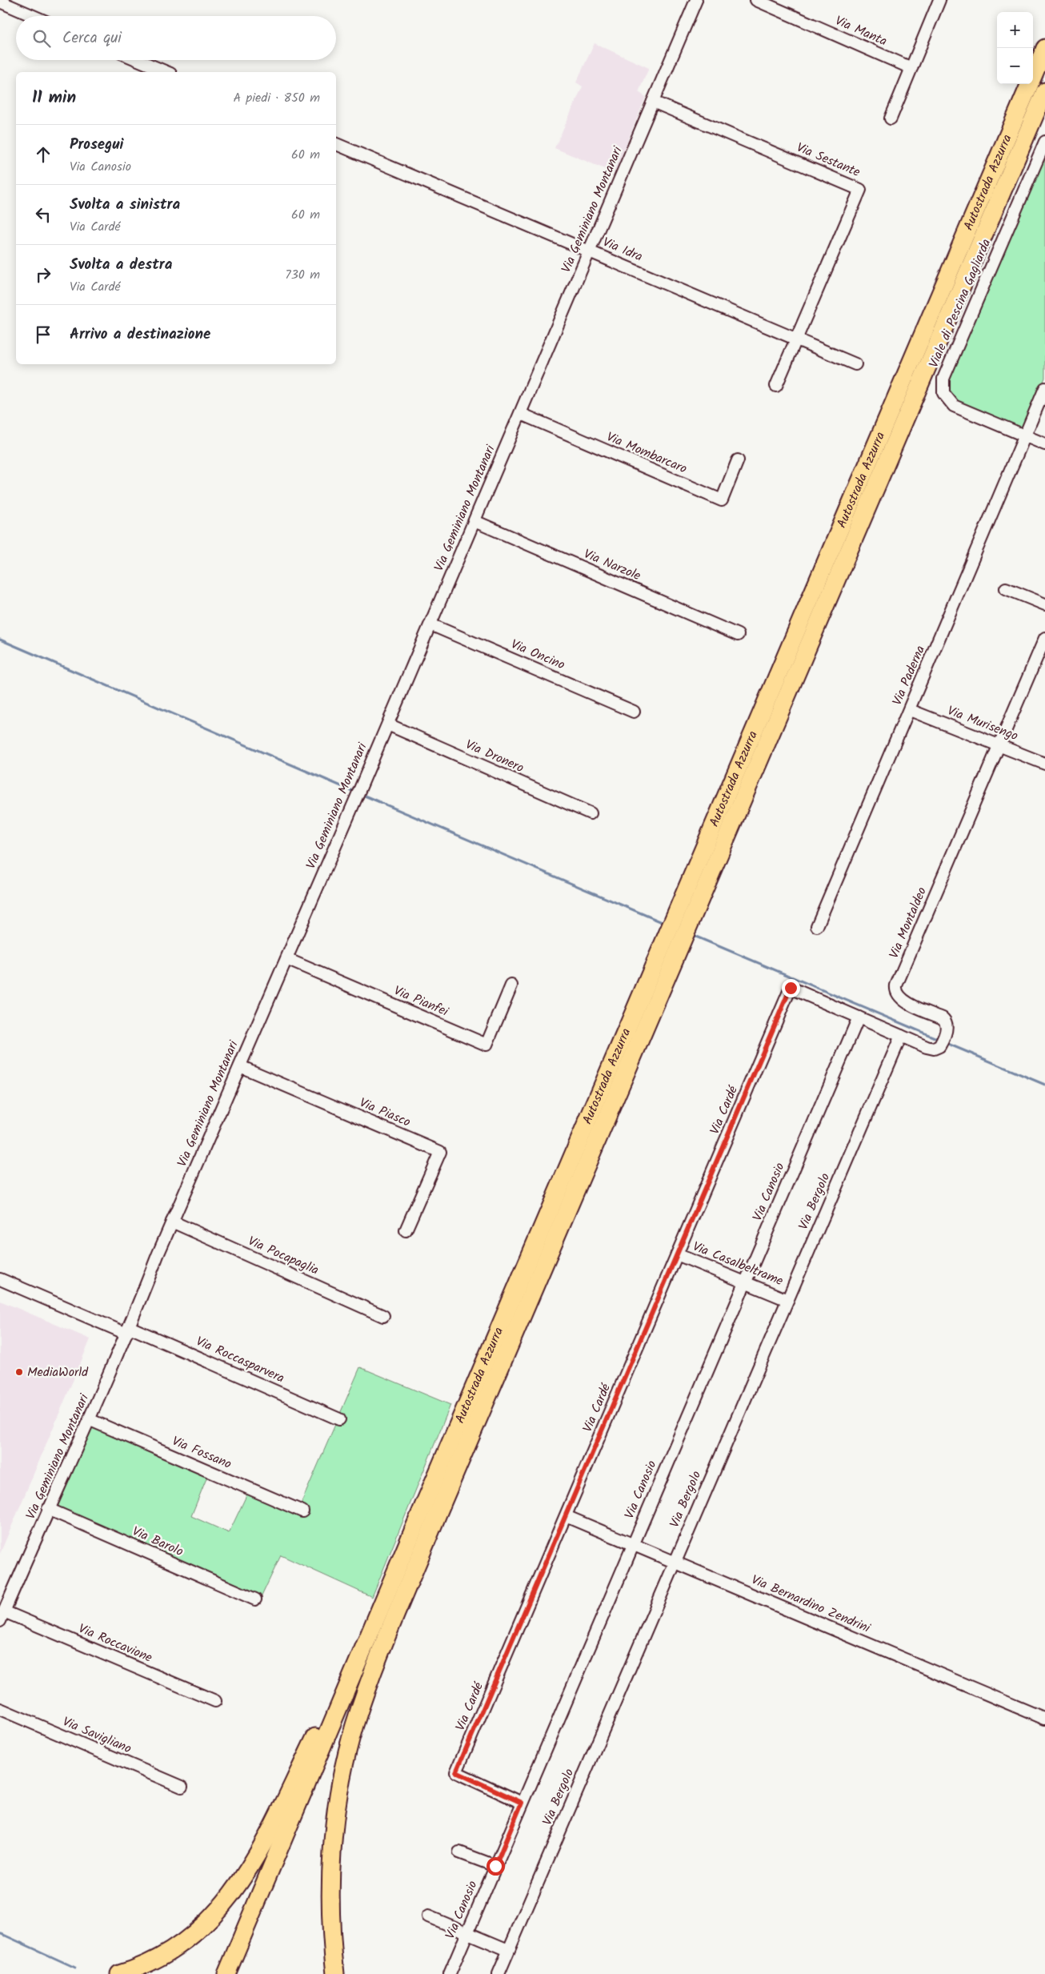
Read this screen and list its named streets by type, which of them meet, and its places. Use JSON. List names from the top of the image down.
{
  "streets": {
    "highway": ["Autostrada Azzurra"],
    "street": [
      "Via Manta",
      "Via Sestante",
      "Via Geminiano Montanari",
      "Via Idra",
      "Viale di Pescina Gagliarda",
      "Via Mombarcaro",
      "Via Narzole",
      "Via Oncino",
      "Via Paderna",
      "Via Murisengo",
      "Via Dronero",
      "Via Montaldeo",
      "Via Pianfei",
      "Via Cardé",
      "Via Piasco",
      "Via Canosio",
      "Via Bergolo",
      "Via Pocapaglia",
      "Via Casalbeltrame",
      "Via Roccasparvera",
      "Via Fossano",
      "Via Barolo",
      "Via Bernardino Zendrini",
      "Via Roccavione",
      "Via Savigliano"
    ]
  },
  "crossings": [
    ["Via Sestante", "Via Geminiano Montanari"],
    ["Via Sestante", "Via Idra"],
    ["Via Geminiano Montanari", "Via Idra"],
    ["Via Geminiano Montanari", "Via Mombarcaro"],
    ["Via Geminiano Montanari", "Via Narzole"],
    ["Via Geminiano Montanari", "Via Oncino"],
    ["Via Geminiano Montanari", "Via Dronero"],
    ["Via Geminiano Montanari", "Via Pianfei"],
    ["Via Geminiano Montanari", "Via Piasco"],
    ["Via Geminiano Montanari", "Via Pocapaglia"],
    ["Via Geminiano Montanari", "Via Roccasparvera"],
    ["Via Geminiano Montanari", "Via Fossano"],
    ["Via Geminiano Montanari", "Via Barolo"],
    ["Via Geminiano Montanari", "Via Roccavione"],
    ["Viale di Pescina Gagliarda", "Via Paderna"],
    ["Via Paderna", "Via Murisengo"],
    ["Via Murisengo", "Via Montaldeo"],
    ["Via Montaldeo", "Via Cardé"],
    ["Via Montaldeo", "Via Canosio"],
    ["Via Montaldeo", "Via Bergolo"],
    ["Via Cardé", "Via Canosio"],
    ["Via Cardé", "Via Casalbeltrame"],
    ["Via Cardé", "Via Bernardino Zendrini"],
    ["Via Canosio", "Via Casalbeltrame"],
    ["Via Canosio", "Via Bernardino Zendrini"],
    ["Via Bergolo", "Via Casalbeltrame"],
    ["Via Bergolo", "Via Bernardino Zendrini"]
  ],
  "places": ["MediaWorld"],
  "page": {
    "map_buttons": ["+", "−"],
    "search": "Cerca qui",
    "heading": ["11 min", "A piedi · 850 m"],
    "list": [
      ["Prosegui", "Via Canosio", "60 m"],
      ["Svolta a sinistra", "Via Cardé", "60 m"],
      ["Svolta a destra", "Via Cardé", "730 m"],
      "Arrivo a destinazione"
    ]
  }
}
